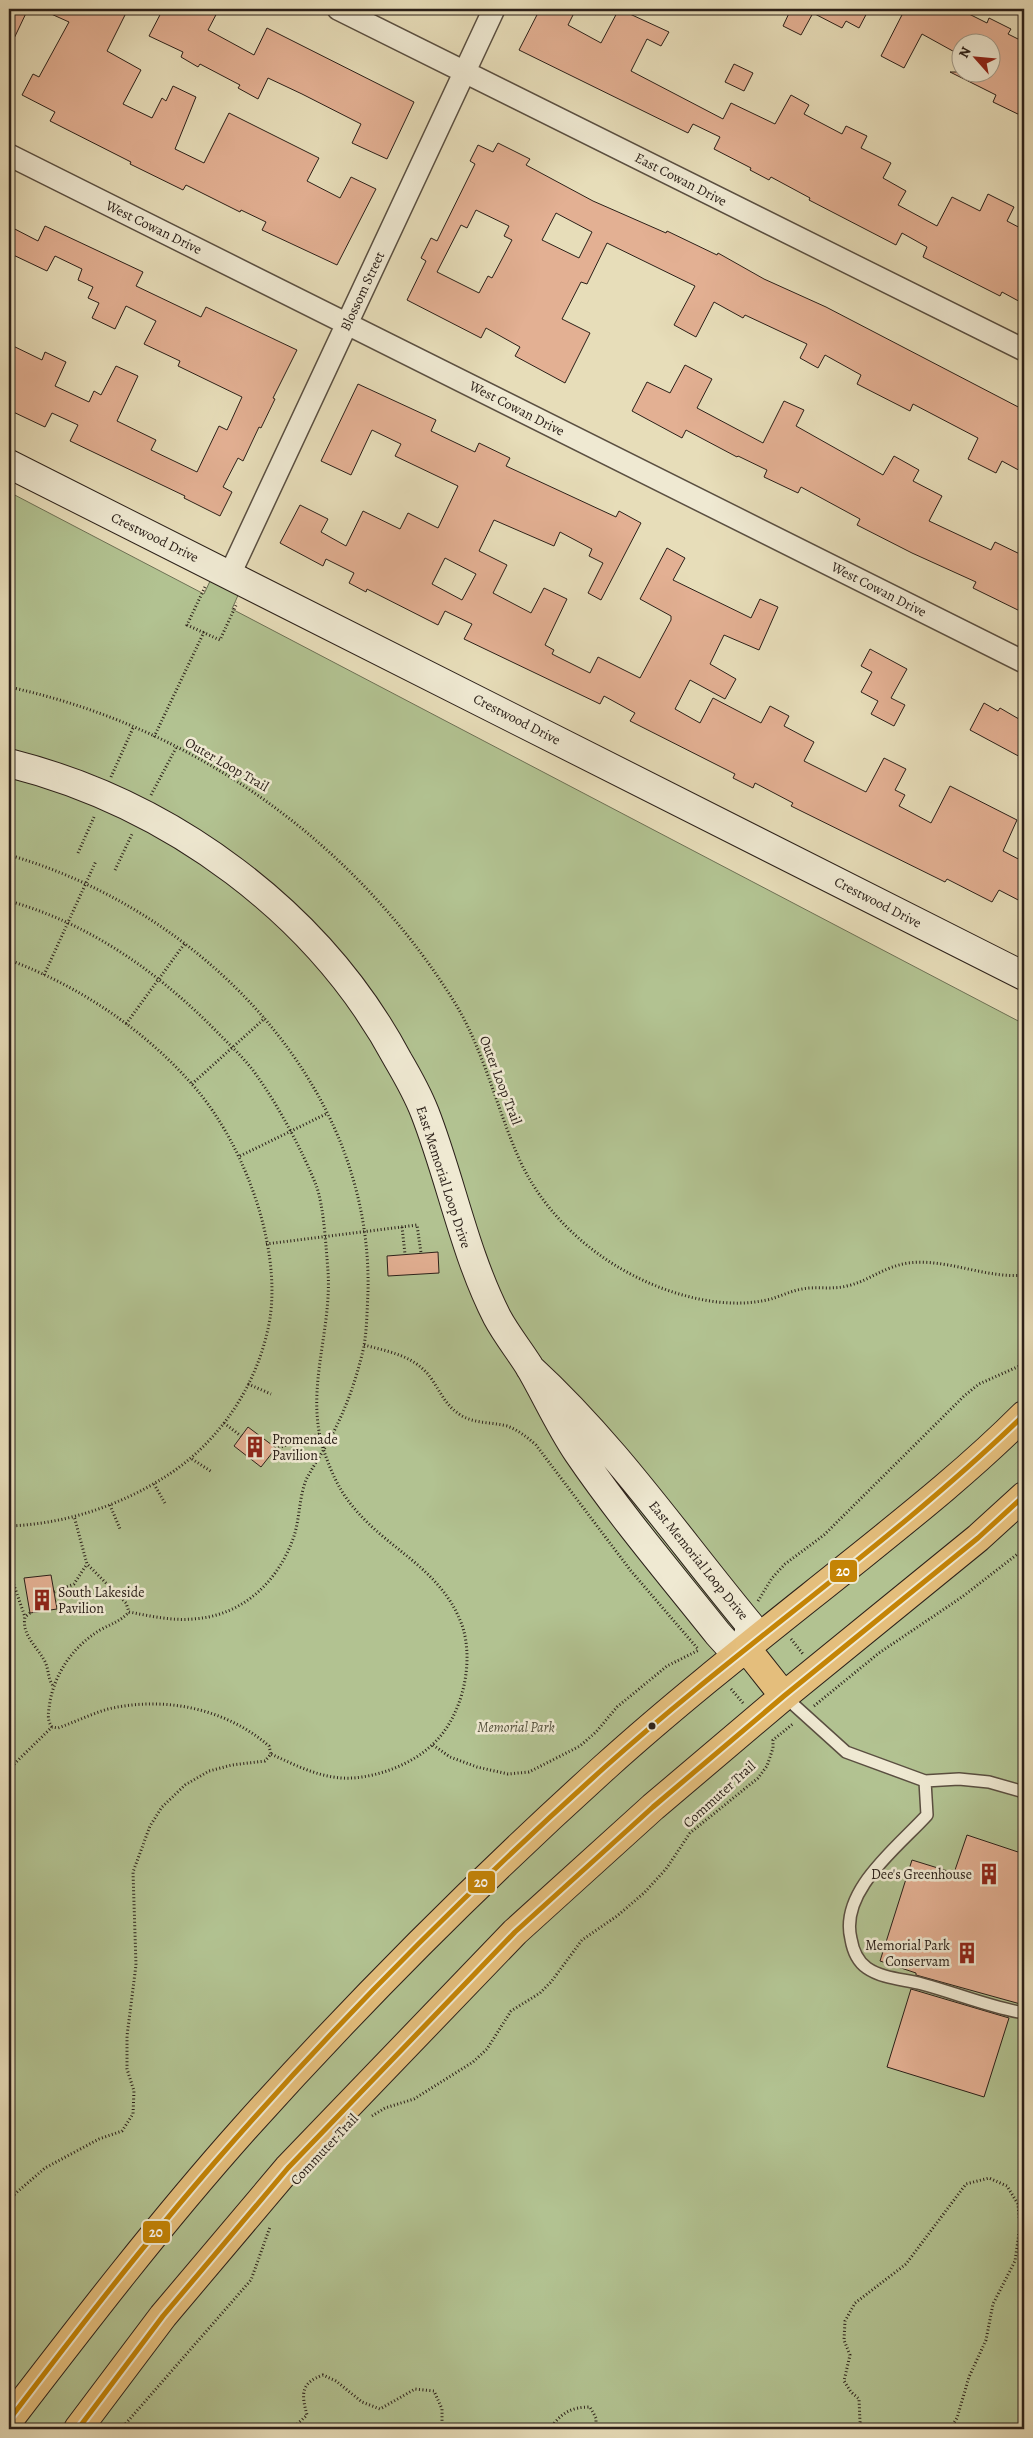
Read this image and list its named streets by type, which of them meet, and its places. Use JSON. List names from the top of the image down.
{
  "streets": {
    "street": [
      "East Cowan Drive",
      "West Cowan Drive",
      "Blossom Street",
      "Crestwood Drive",
      "East Memorial Loop Drive"
    ],
    "path": ["Outer Loop Trail", "Commuter Trail"]
  },
  "crossings": [
    ["East Cowan Drive", "Blossom Street"],
    ["West Cowan Drive", "Blossom Street"],
    ["Blossom Street", "Crestwood Drive"]
  ],
  "parks": ["Memorial Park"],
  "places": {
    "building": [
      "Promenade Pavilion",
      "South Lakeside Pavilion",
      "Dee's Greenhouse",
      "Memorial Park Conservam"
    ]
  },
  "lines": ["transit line 20"],
  "north": "top left"
}
